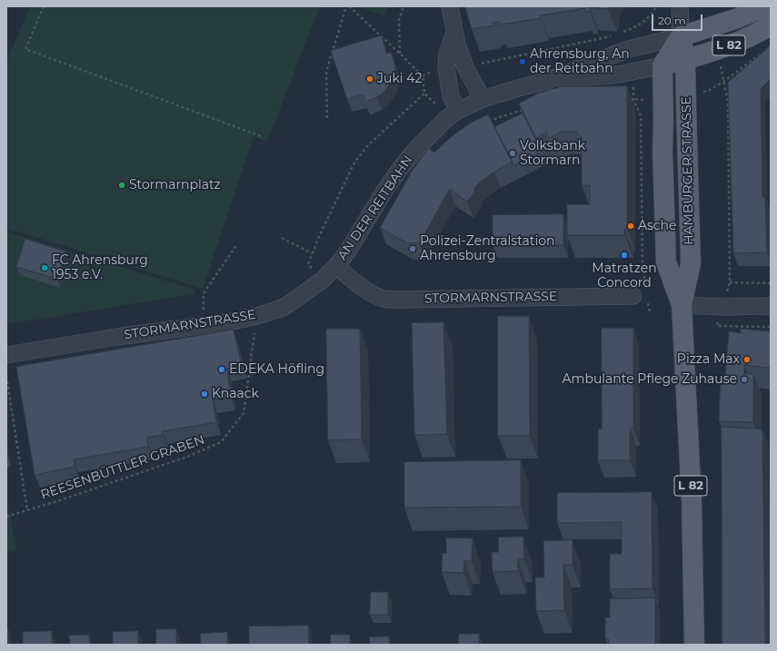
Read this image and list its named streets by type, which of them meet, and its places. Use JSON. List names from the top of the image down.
{
  "streets": {
    "main road": ["L 82", "HAMBURGER STRASSE"],
    "street": ["AN DER REITBAHN", "STORMARNSTRASSE"],
    "path": ["REESENBÜTTLER GRABEN"]
  },
  "crossings": [
    ["L 82", "HAMBURGER STRASSE"],
    ["L 82", "AN DER REITBAHN"],
    ["HAMBURGER STRASSE", "AN DER REITBAHN"],
    ["AN DER REITBAHN", "STORMARNSTRASSE"],
    ["STORMARNSTRASSE", "REESENBÜTTLER GRABEN"]
  ],
  "places": [
    "Ahrensburg, An der Reitbahn",
    "Juki 42",
    "Volksbank Stormarn",
    "Stormarnplatz",
    "Asche",
    "Polizei-Zentralstation Ahrensburg",
    "Matratzen Concord",
    "FC Ahrensburg 1953 e.V.",
    "Pizza Max",
    "EDEKA Höfling",
    "Ambulante Pflege Zuhause",
    "Knaack"
  ],
  "scale_bar": "20 m"
}
